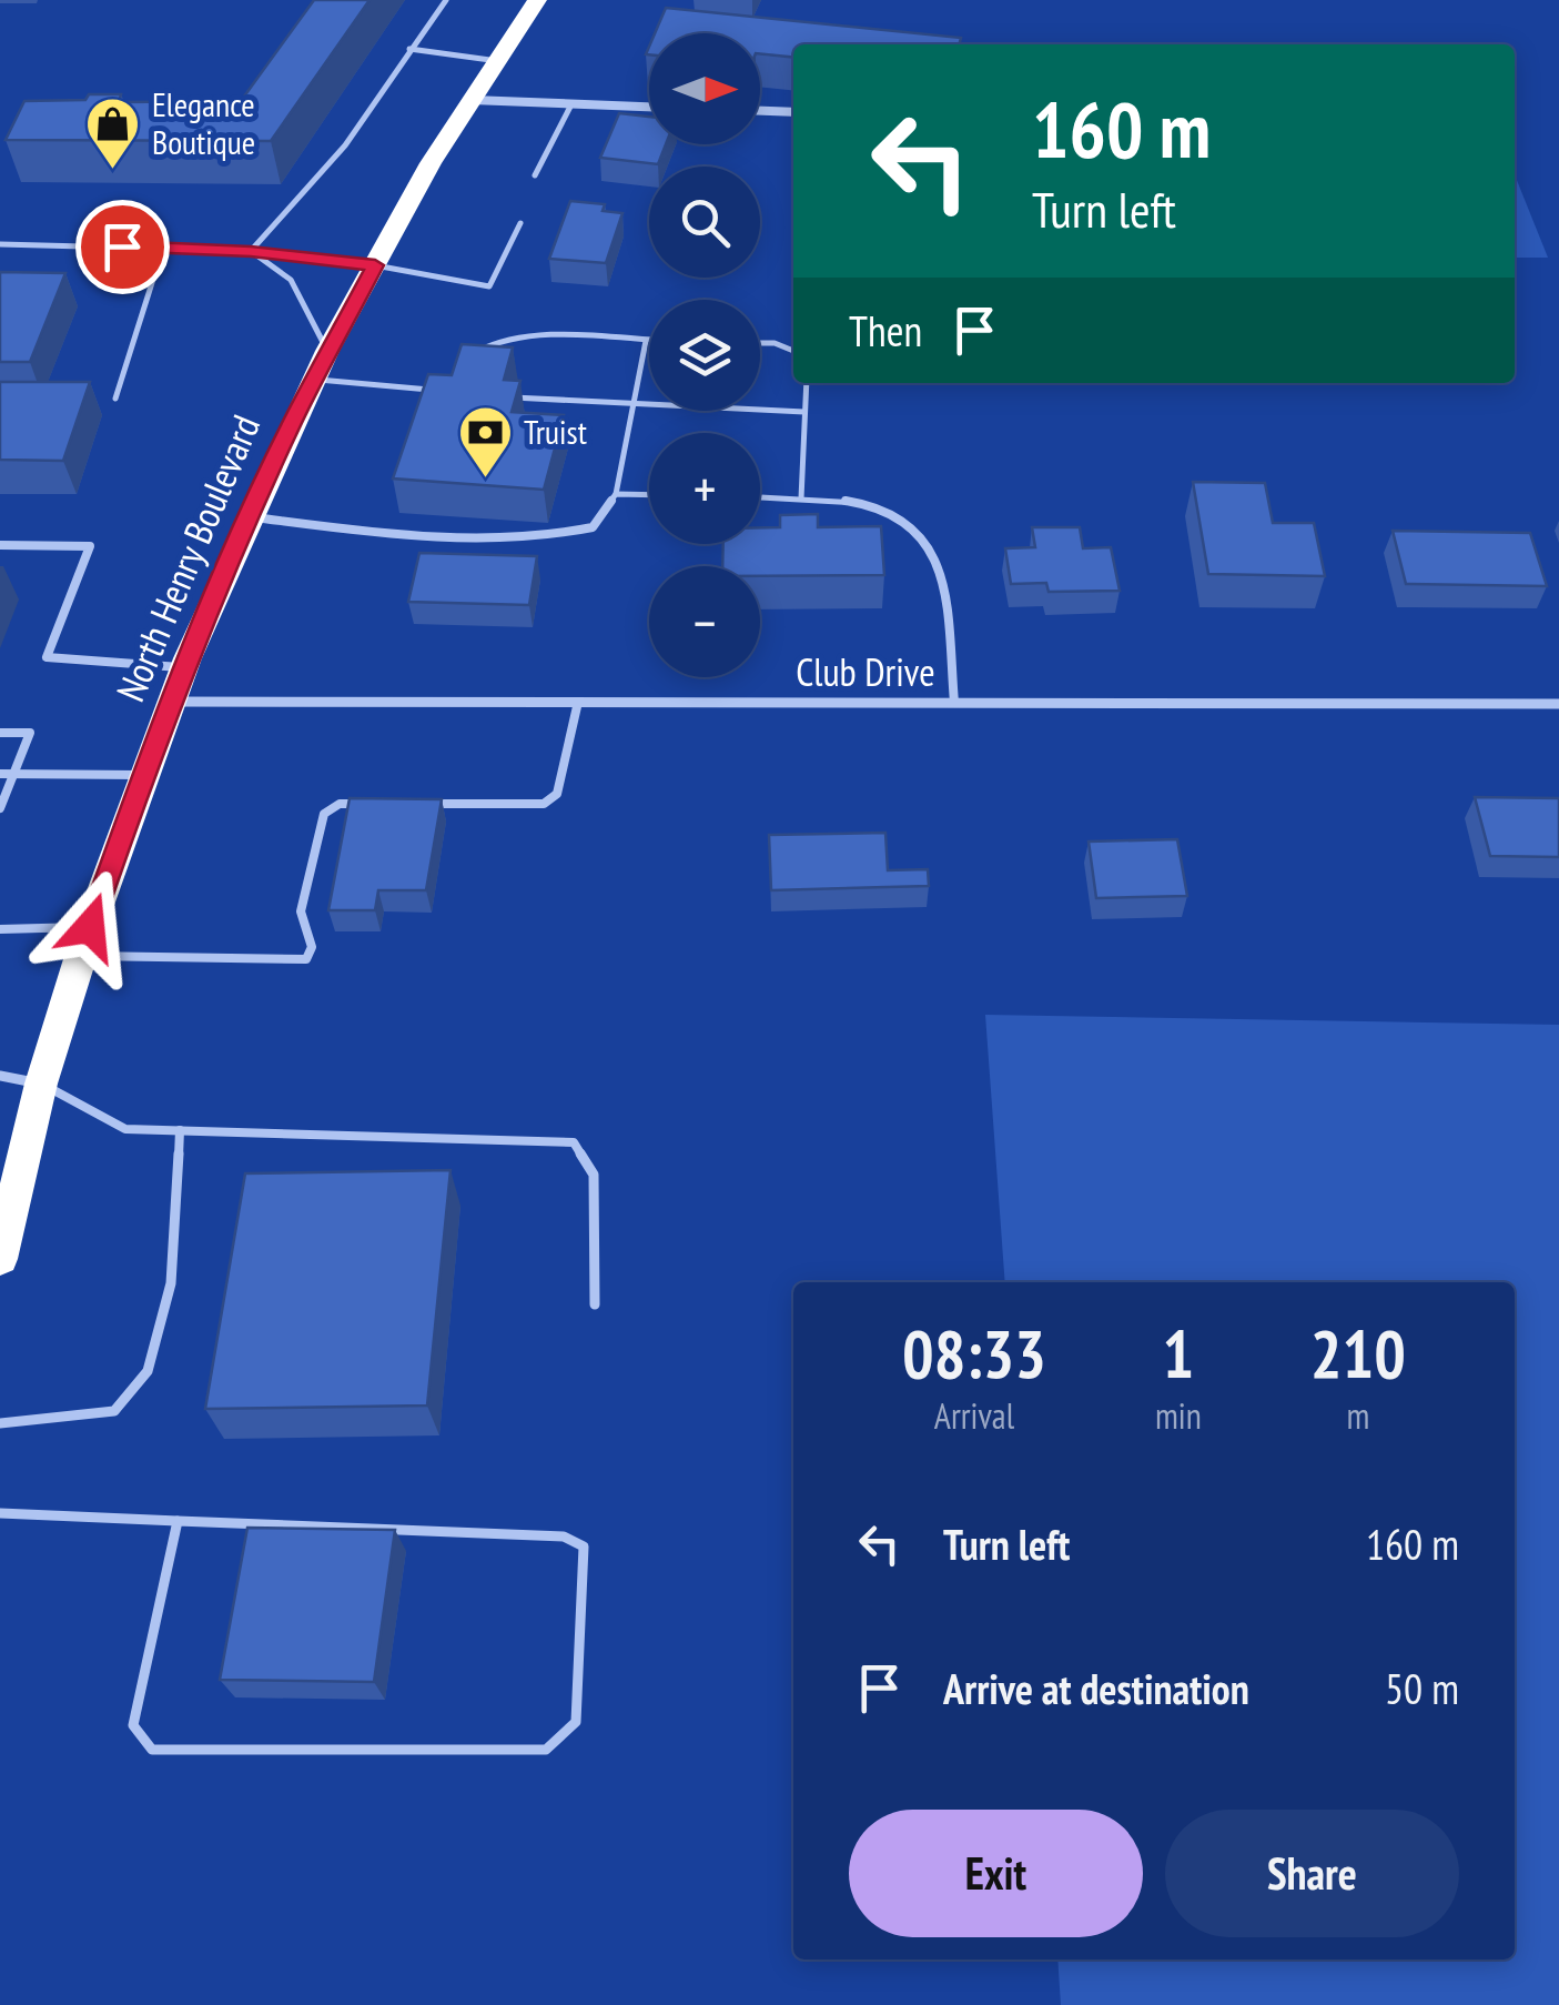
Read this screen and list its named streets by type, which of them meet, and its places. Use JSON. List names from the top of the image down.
{
  "streets": {
    "highway": ["North Henry Boulevard"],
    "street": ["Club Drive"]
  },
  "crossings": [
    ["North Henry Boulevard", "Club Drive"]
  ],
  "places": {
    "shop": ["Elegance Boutique"],
    "bank": ["Truist"]
  },
  "north": "right",
  "page": {
    "map_buttons": ["+", "−"],
    "turn": ["160 m", "Turn left"],
    "then": "Then",
    "eta": [
      "08:33",
      "Arrival",
      "1",
      "min",
      "210",
      "m"
    ],
    "list": [
      {
        "name": "Turn left",
        "value": "160 m"
      },
      {
        "name": "Arrive at destination",
        "value": "50 m"
      }
    ],
    "buttons": ["Exit", "Share"]
  }
}
